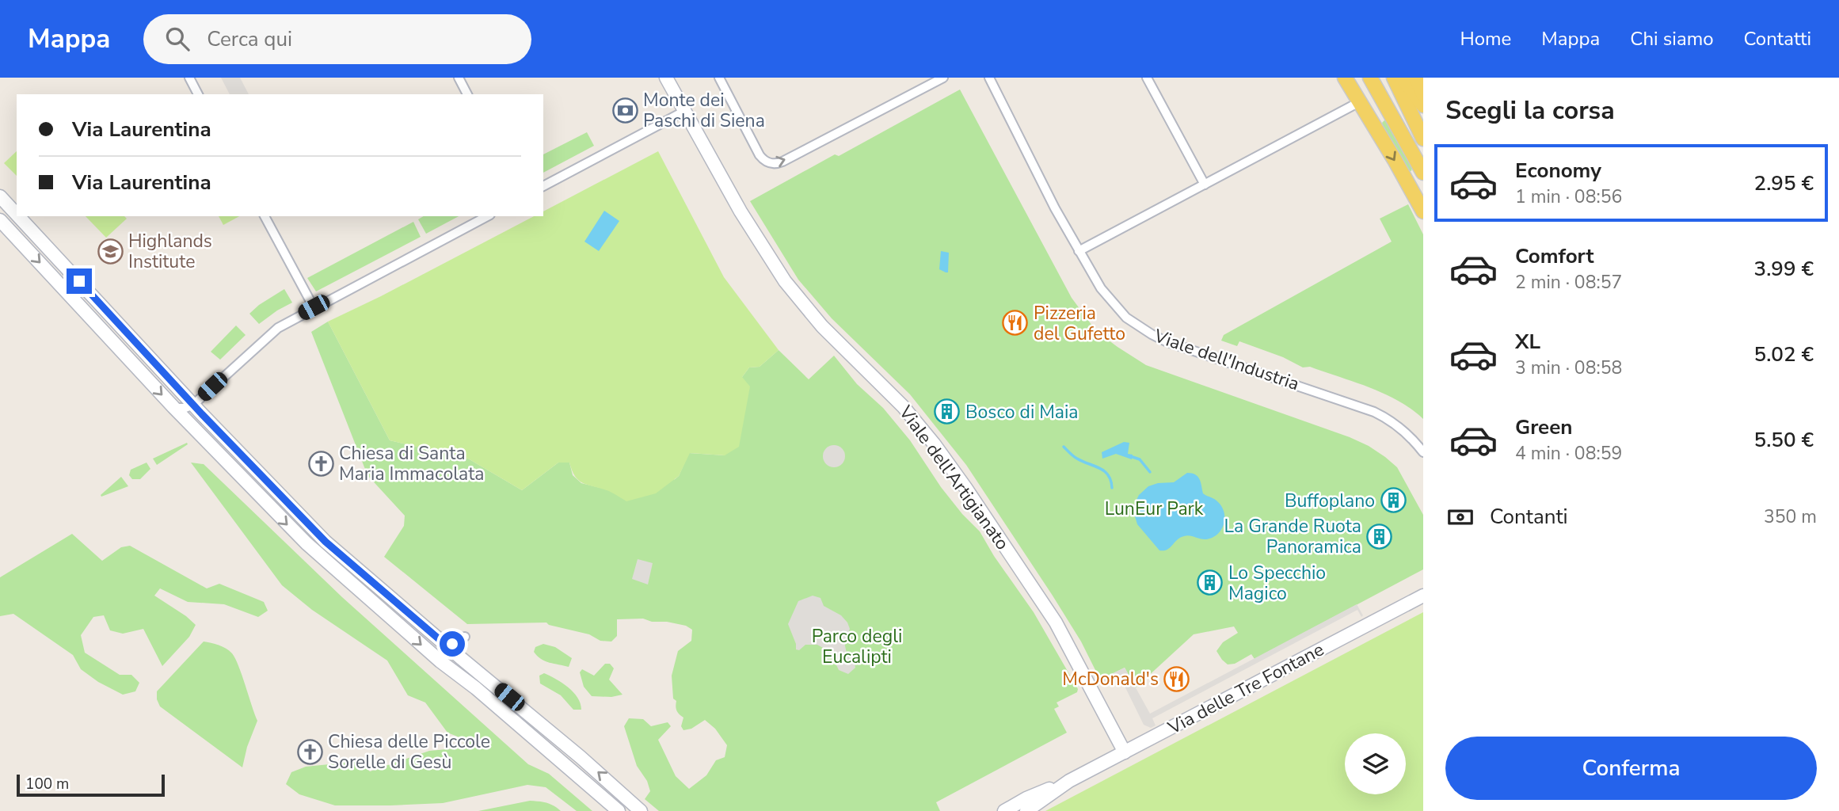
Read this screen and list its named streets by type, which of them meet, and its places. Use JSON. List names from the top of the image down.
{
  "streets": {
    "main road": ["Viale dell'Artigianato", "Via delle Tre Fontane"],
    "street": ["Viale dell'Industria"]
  },
  "crossings": [
    ["Viale dell'Artigianato", "Via delle Tre Fontane"]
  ],
  "parks": ["LunEur Park", "Parco degli Eucalipti"],
  "places": {
    "bank": ["Monte dei Paschi di Siena"],
    "school or university": ["Highlands Institute"],
    "restaurant": ["Pizzeria del Gufetto", "McDonald's"],
    "building": [
      "Bosco di Maia",
      "Buffoplano",
      "La Grande Ruota Panoramica",
      "Lo Specchio Magico"
    ],
    "church": ["Chiesa di Santa Maria Immacolata", "Chiesa delle Piccole Sorelle di Gesù"]
  },
  "scale_bar": "100 m",
  "page": {
    "header": "Mappa",
    "search": "Cerca qui",
    "nav": [
      "Home",
      "Mappa",
      "Chi siamo",
      "Contatti"
    ],
    "heading": "Scegli la corsa",
    "banner": ["Via Laurentina", "Via Laurentina"],
    "list": [
      {
        "name": "Economy",
        "note": "1 min · 08:56",
        "value": "2.95 €"
      },
      {
        "name": "Comfort",
        "note": "2 min · 08:57",
        "value": "3.99 €"
      },
      {
        "name": "XL",
        "note": "3 min · 08:58",
        "value": "5.02 €"
      },
      {
        "name": "Green",
        "note": "4 min · 08:59",
        "value": "5.50 €"
      }
    ],
    "pay": ["Contanti", "350 m"],
    "buttons": "Conferma",
    "scale": "100 m"
  }
}
